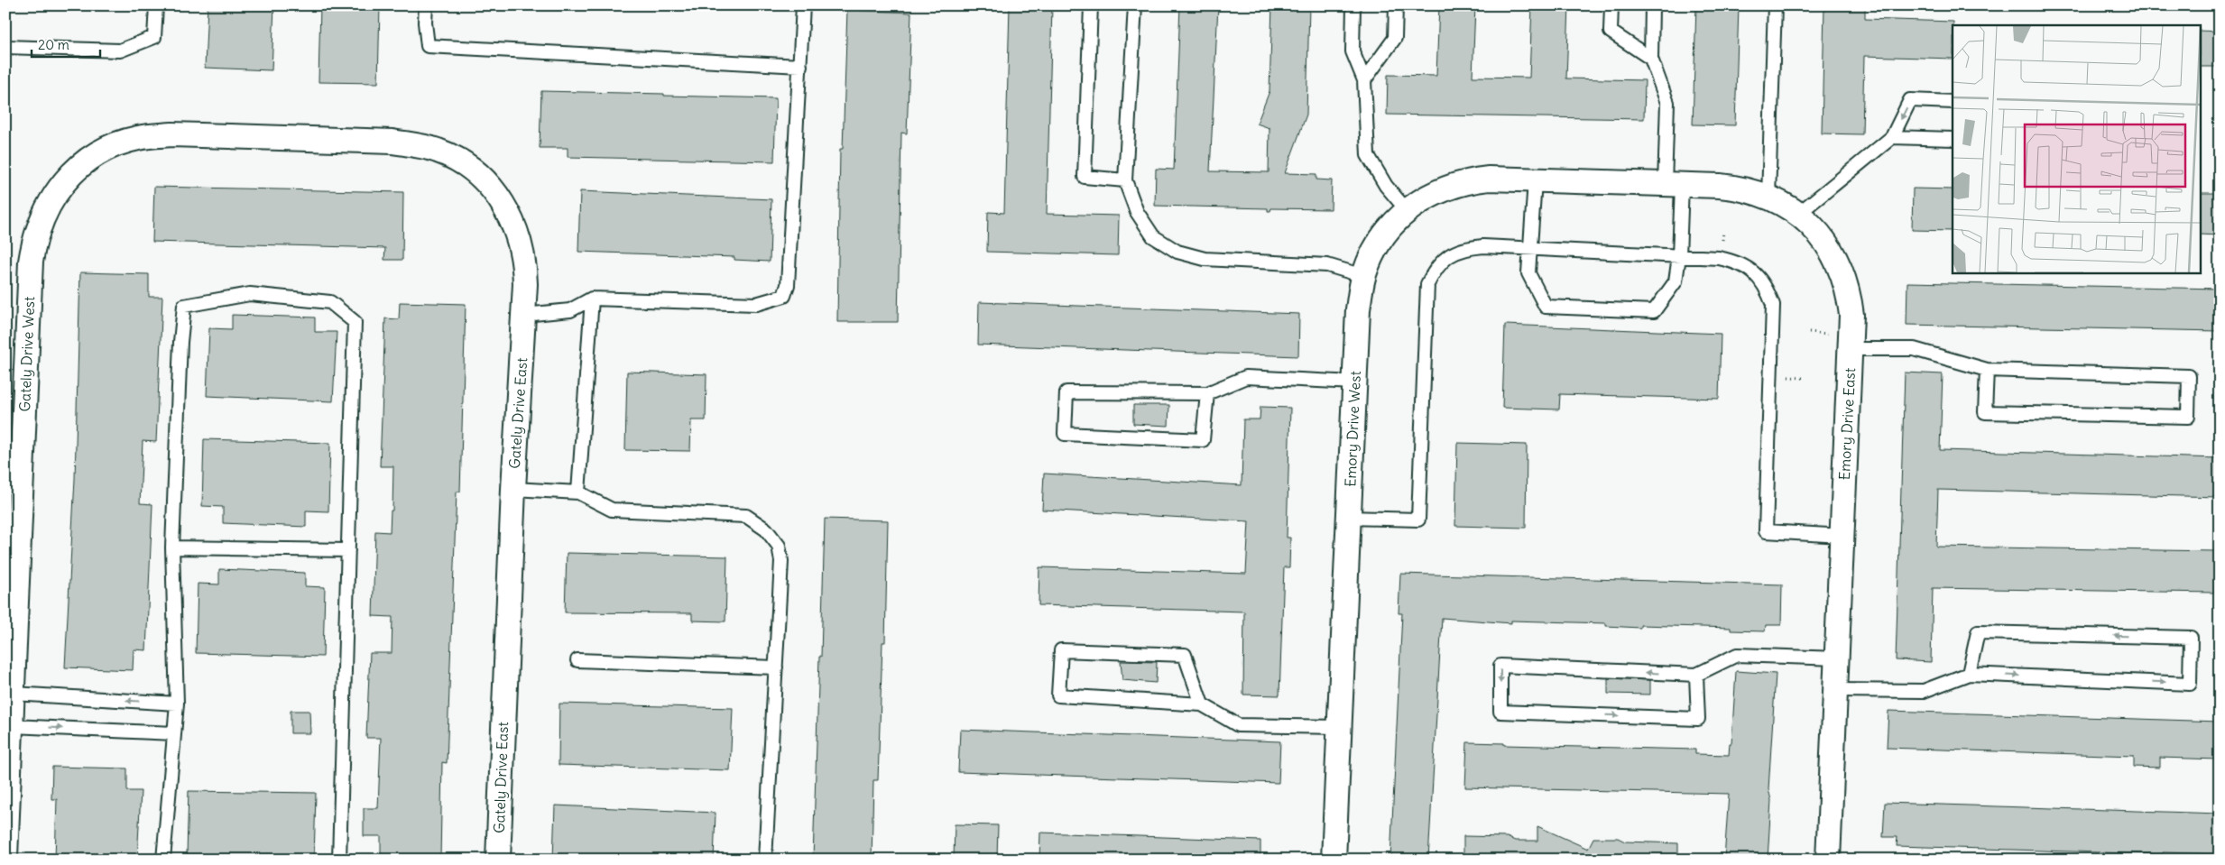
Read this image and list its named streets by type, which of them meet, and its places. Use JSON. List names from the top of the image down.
{
  "streets": {
    "street": [
      "Gately Drive West",
      "Gately Drive East",
      "Emory Drive East",
      "Emory Drive West"
    ]
  },
  "crossings": [
    ["Gately Drive West", "Gately Drive East"],
    ["Emory Drive East", "Emory Drive West"]
  ],
  "scale_bar": "20 m"
}
